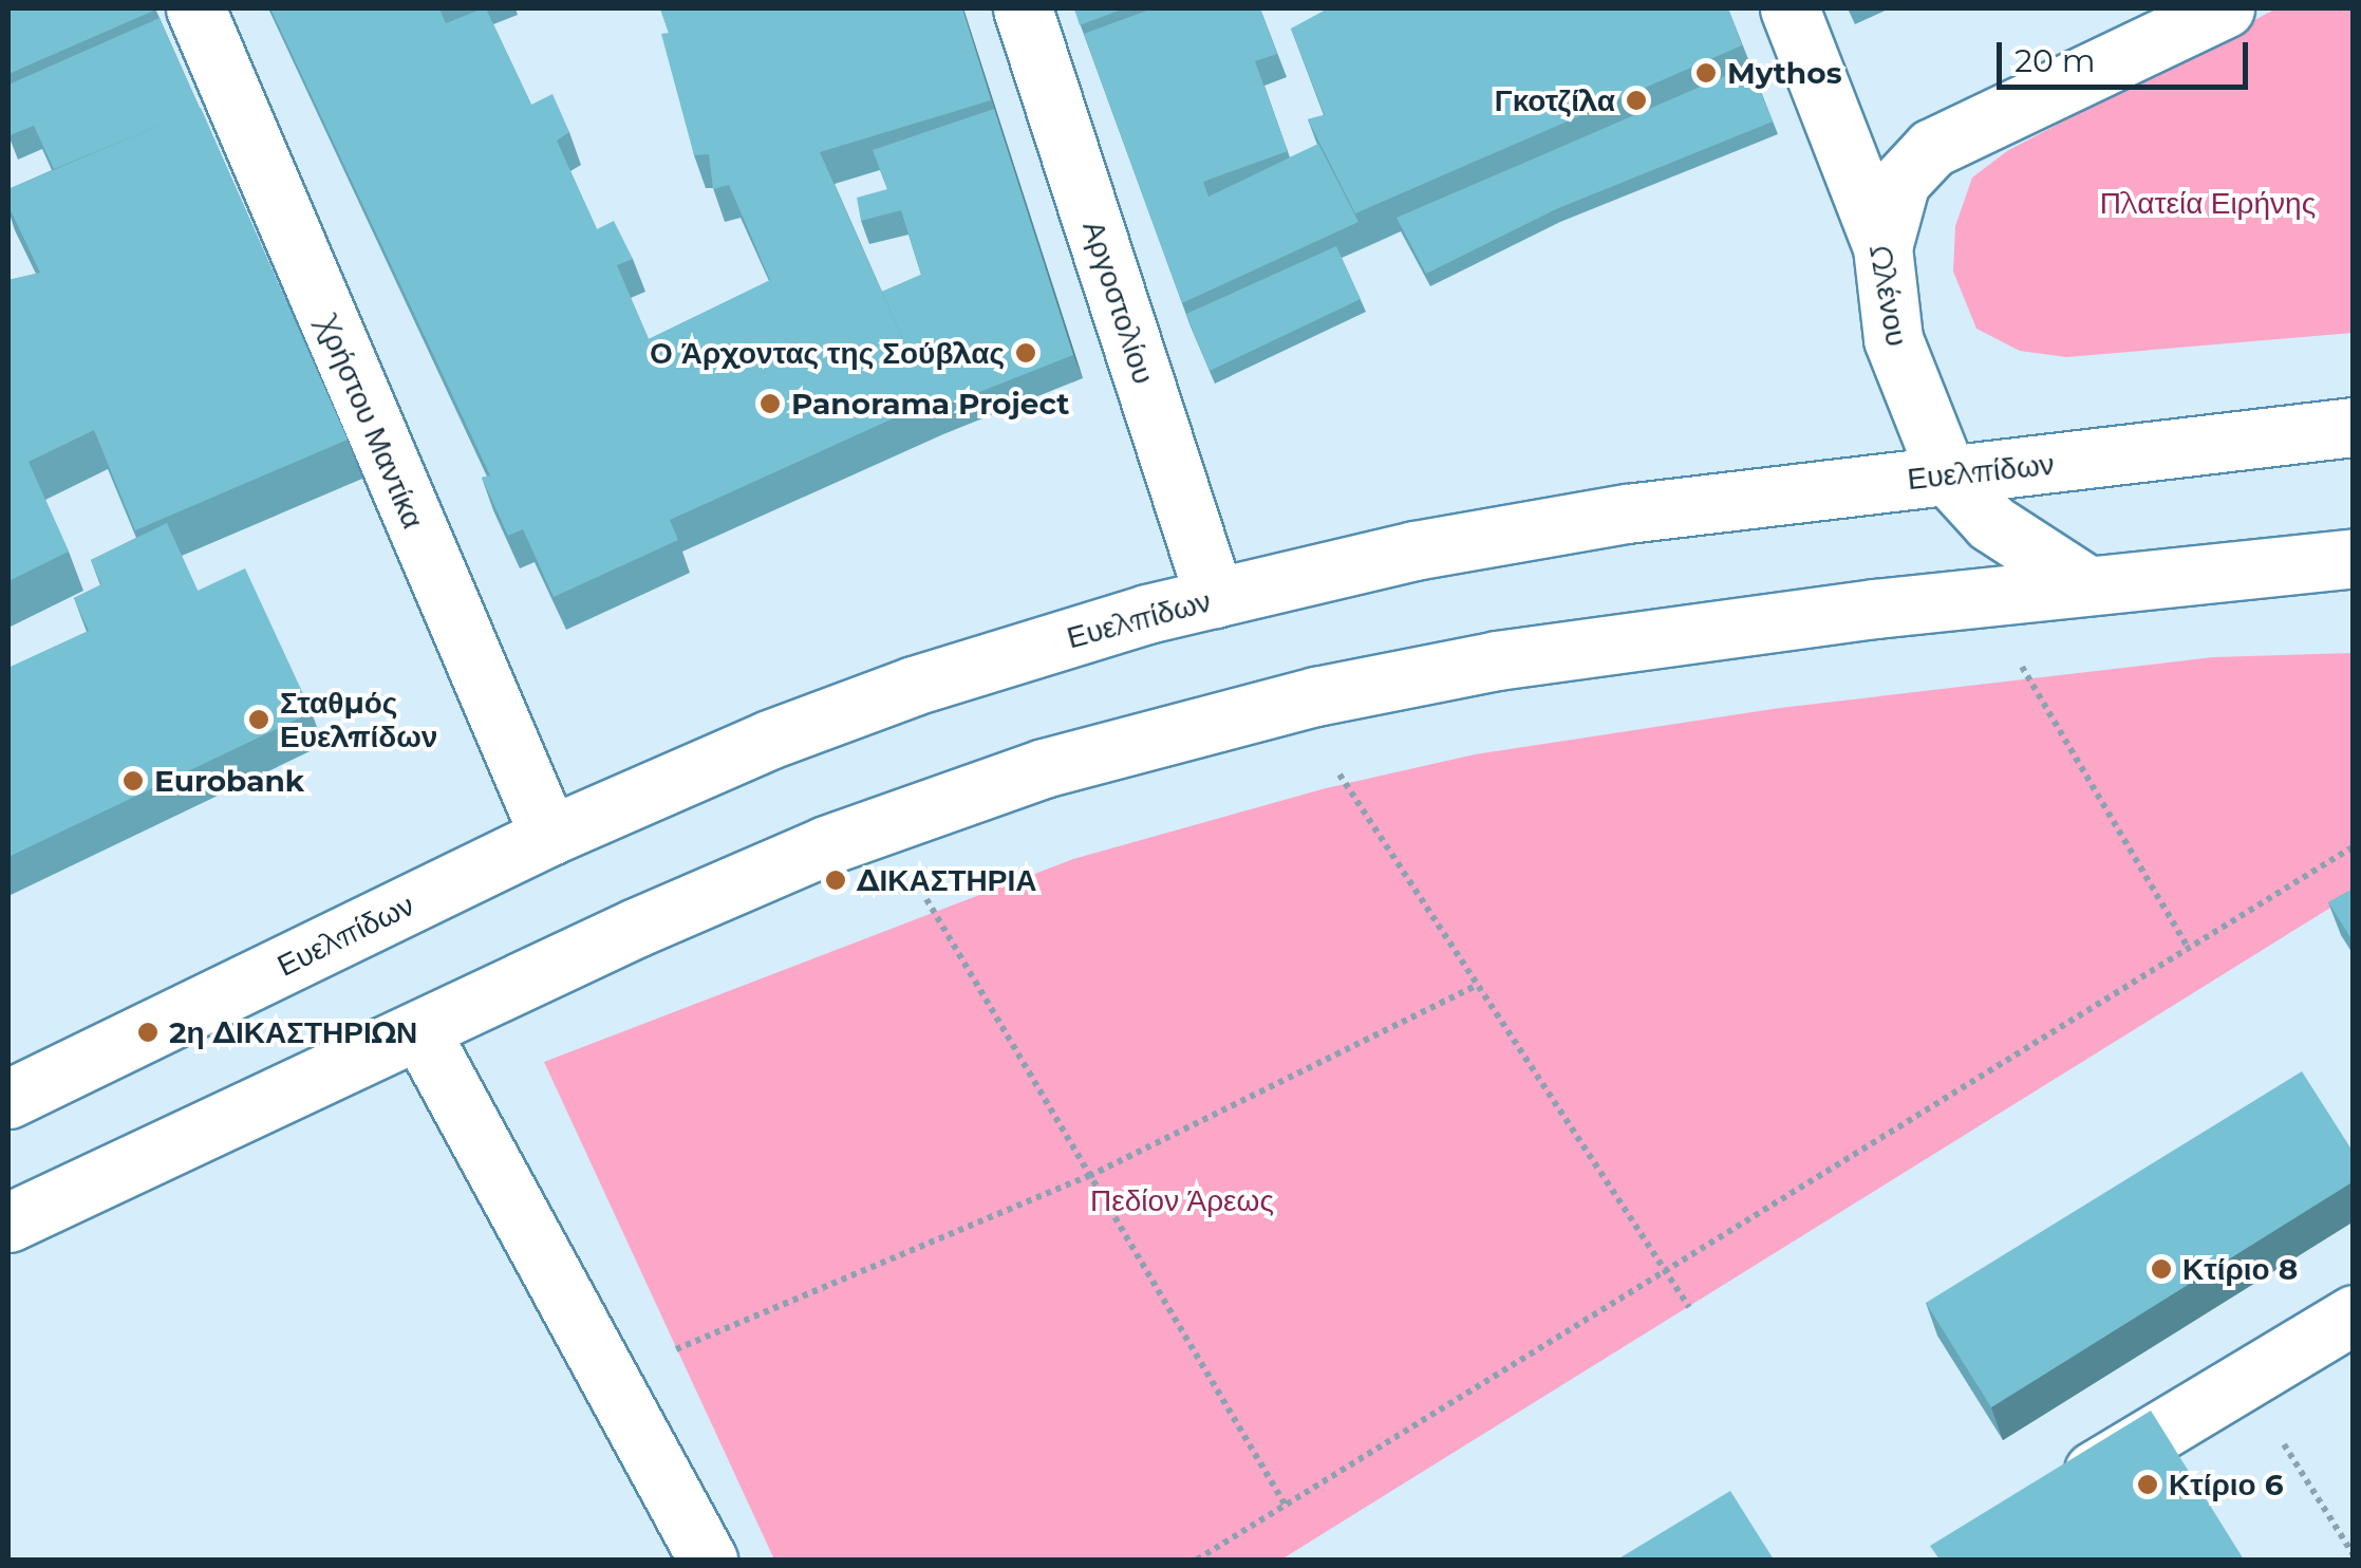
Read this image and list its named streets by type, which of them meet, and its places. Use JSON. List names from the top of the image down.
{
  "streets": {
    "main road": [
      "Ωλένου",
      "Αργοστολίου",
      "Χρήστου Μαντίκα",
      "Ευελπίδων"
    ]
  },
  "crossings": [
    ["Ωλένου", "Ευελπίδων"],
    ["Αργοστολίου", "Ευελπίδων"],
    ["Χρήστου Μαντίκα", "Ευελπίδων"]
  ],
  "parks": ["Πλατεία Ειρήνης", "Πεδίον Άρεως"],
  "places": [
    "Mythos",
    "Γκοτζίλα",
    "Ο Άρχοντας της Σούβλας",
    "Panorama Project",
    "Σταθμός Ευελπίδων",
    "Eurobank",
    "ΔΙΚΑΣΤΗΡΙΑ",
    "2η ΔΙΚΑΣΤΗΡΙΩΝ",
    "Κτίριο 8",
    "Κτίριο 6"
  ],
  "scale_bar": "20 m"
}
